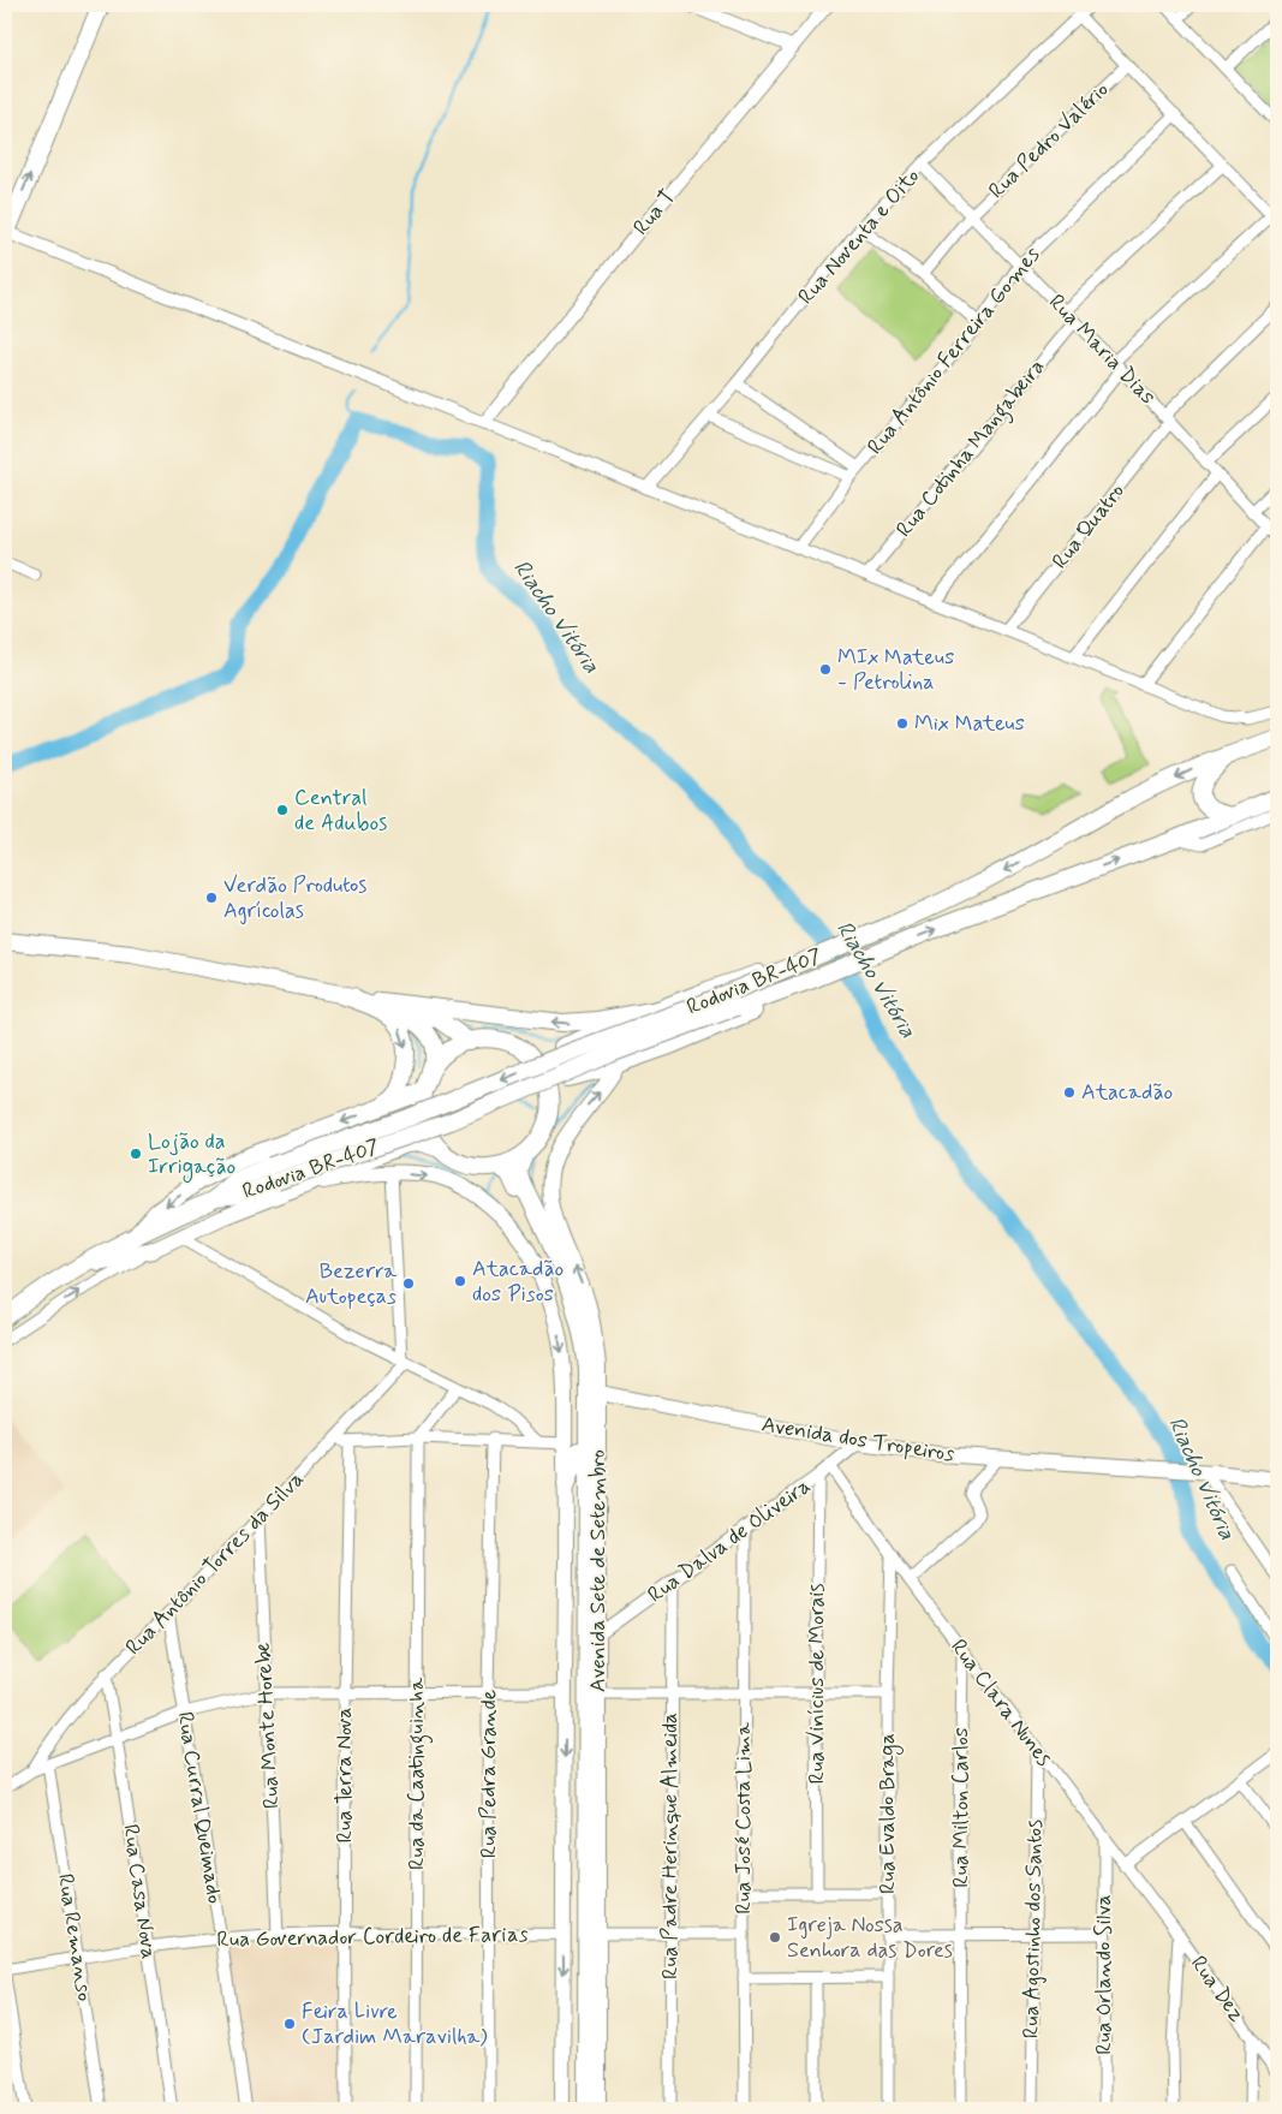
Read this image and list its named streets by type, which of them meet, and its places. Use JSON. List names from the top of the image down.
{
  "streets": {
    "main road": ["Rodovia BR-407", "Avenida dos Tropeiros", "Avenida Sete de Setembro"],
    "street": [
      "Rua Pedro Valério",
      "Rua T",
      "Rua Noventa e Oito",
      "Rua Maria Dias",
      "Rua Antônio Ferreira Gomes",
      "Rua Cotinha Mangabeira",
      "Rua Quatro",
      "Rua Dalva de Oliveira",
      "Rua Antônio Torres da Silva",
      "Rua Vinícius de Morais",
      "Rua Clara Nunes",
      "Rua Monte Horebe",
      "Rua da Caatinguinha",
      "Rua Pedra Grande",
      "Rua Terra Nova",
      "Rua Curral Queimado",
      "Rua Milton Carlos",
      "Rua Evaldo Braga",
      "Rua José Costa Lima",
      "Rua Padre Herinque Almeida",
      "Rua Casa Nova",
      "Rua Agostinho dos Santos",
      "Rua Remanso",
      "Rua Governador Cordeiro de Farias",
      "Rua Orlando Silva",
      "Rua Dez"
    ]
  },
  "crossings": [
    ["Rua Pedro Valério", "Rua Maria Dias"],
    ["Rua Noventa e Oito", "Rua Maria Dias"],
    ["Rua Maria Dias", "Rua Antônio Ferreira Gomes"],
    ["Rua Maria Dias", "Rua Cotinha Mangabeira"],
    ["Rua Maria Dias", "Rua Quatro"],
    ["Rodovia BR-407", "Avenida Sete de Setembro"],
    ["Avenida dos Tropeiros", "Rua Dalva de Oliveira"],
    ["Avenida dos Tropeiros", "Avenida Sete de Setembro"],
    ["Rua Dalva de Oliveira", "Avenida Sete de Setembro"],
    ["Rua Dalva de Oliveira", "Rua Vinícius de Morais"],
    ["Rua Dalva de Oliveira", "Rua Clara Nunes"],
    ["Rua Dalva de Oliveira", "Rua José Costa Lima"],
    ["Rua Dalva de Oliveira", "Rua Padre Herinque Almeida"],
    ["Rua Antônio Torres da Silva", "Rua Monte Horebe"],
    ["Rua Antônio Torres da Silva", "Rua Curral Queimado"],
    ["Rua Antônio Torres da Silva", "Rua Casa Nova"],
    ["Avenida Sete de Setembro", "Rua Governador Cordeiro de Farias"],
    ["Rua Clara Nunes", "Rua Milton Carlos"],
    ["Rua Clara Nunes", "Rua Evaldo Braga"],
    ["Rua Clara Nunes", "Rua Agostinho dos Santos"],
    ["Rua Clara Nunes", "Rua Orlando Silva"],
    ["Rua Clara Nunes", "Rua Dez"],
    ["Rua Monte Horebe", "Rua Governador Cordeiro de Farias"],
    ["Rua da Caatinguinha", "Rua Governador Cordeiro de Farias"],
    ["Rua Pedra Grande", "Rua Governador Cordeiro de Farias"],
    ["Rua Terra Nova", "Rua Governador Cordeiro de Farias"],
    ["Rua Curral Queimado", "Rua Governador Cordeiro de Farias"],
    ["Rua Casa Nova", "Rua Governador Cordeiro de Farias"],
    ["Rua Remanso", "Rua Governador Cordeiro de Farias"]
  ],
  "water": ["Riacho Vitória"],
  "places": [
    "MIx Mateus - Petrolina",
    "Mix Mateus",
    "Central de Adubos",
    "Verdão Produtos Agrícolas",
    "Atacadão",
    "Lojão da Irrigação",
    "Atacadão dos Pisos",
    "Bezerra Autopeças",
    "Igreja Nossa Senhora das Dores",
    "Feira Livre (Jardim Maravilha)"
  ]
}
